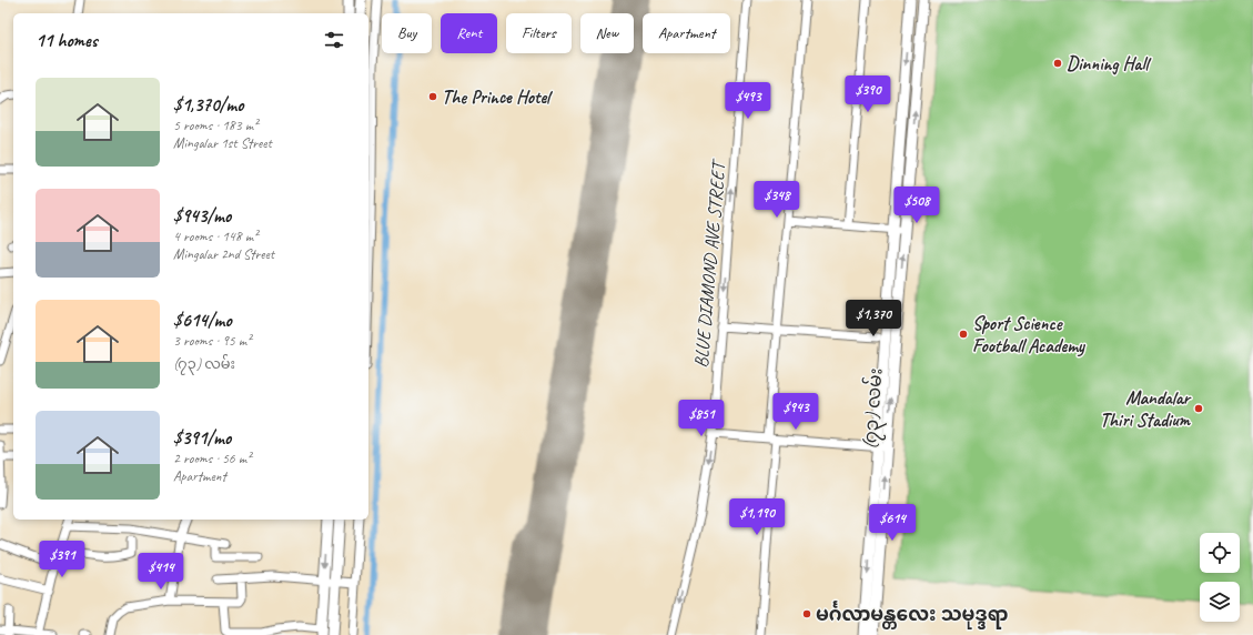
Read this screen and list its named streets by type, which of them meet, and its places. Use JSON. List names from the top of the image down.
{
  "streets": {
    "main road": ["(၇၃) လမ်း"],
    "street": ["BLUE DIAMOND AVE STREET"]
  },
  "places": [
    "Dinning Hall",
    "The Prince Hotel",
    "Sport Science Football Academy",
    "Mandalar Thiri Stadium",
    "မင်္ဂလာမန္တလေး သမုဒ္ဒရာ"
  ],
  "page": {
    "chip": [
      "Buy",
      "Rent",
      "Filters",
      "New",
      "Apartment"
    ],
    "heading": "11 homes",
    "list": [
      {
        "name": "$1,370/mo",
        "note": "5 rooms · 183 m² · Mingalar 1st Street"
      },
      {
        "name": "$943/mo",
        "note": "4 rooms · 148 m² · Mingalar 2nd Street"
      },
      {
        "name": "$614/mo",
        "note": "3 rooms · 95 m² · (၇၃) လမ်း"
      },
      {
        "name": "$391/mo",
        "note": "2 rooms · 56 m² · Apartment"
      }
    ],
    "price": [
      "$390",
      "$493",
      "$348",
      "$508",
      "$1,370",
      "$943",
      "$851",
      "$1,190",
      "$614",
      "$391",
      "$414"
    ]
  }
}
